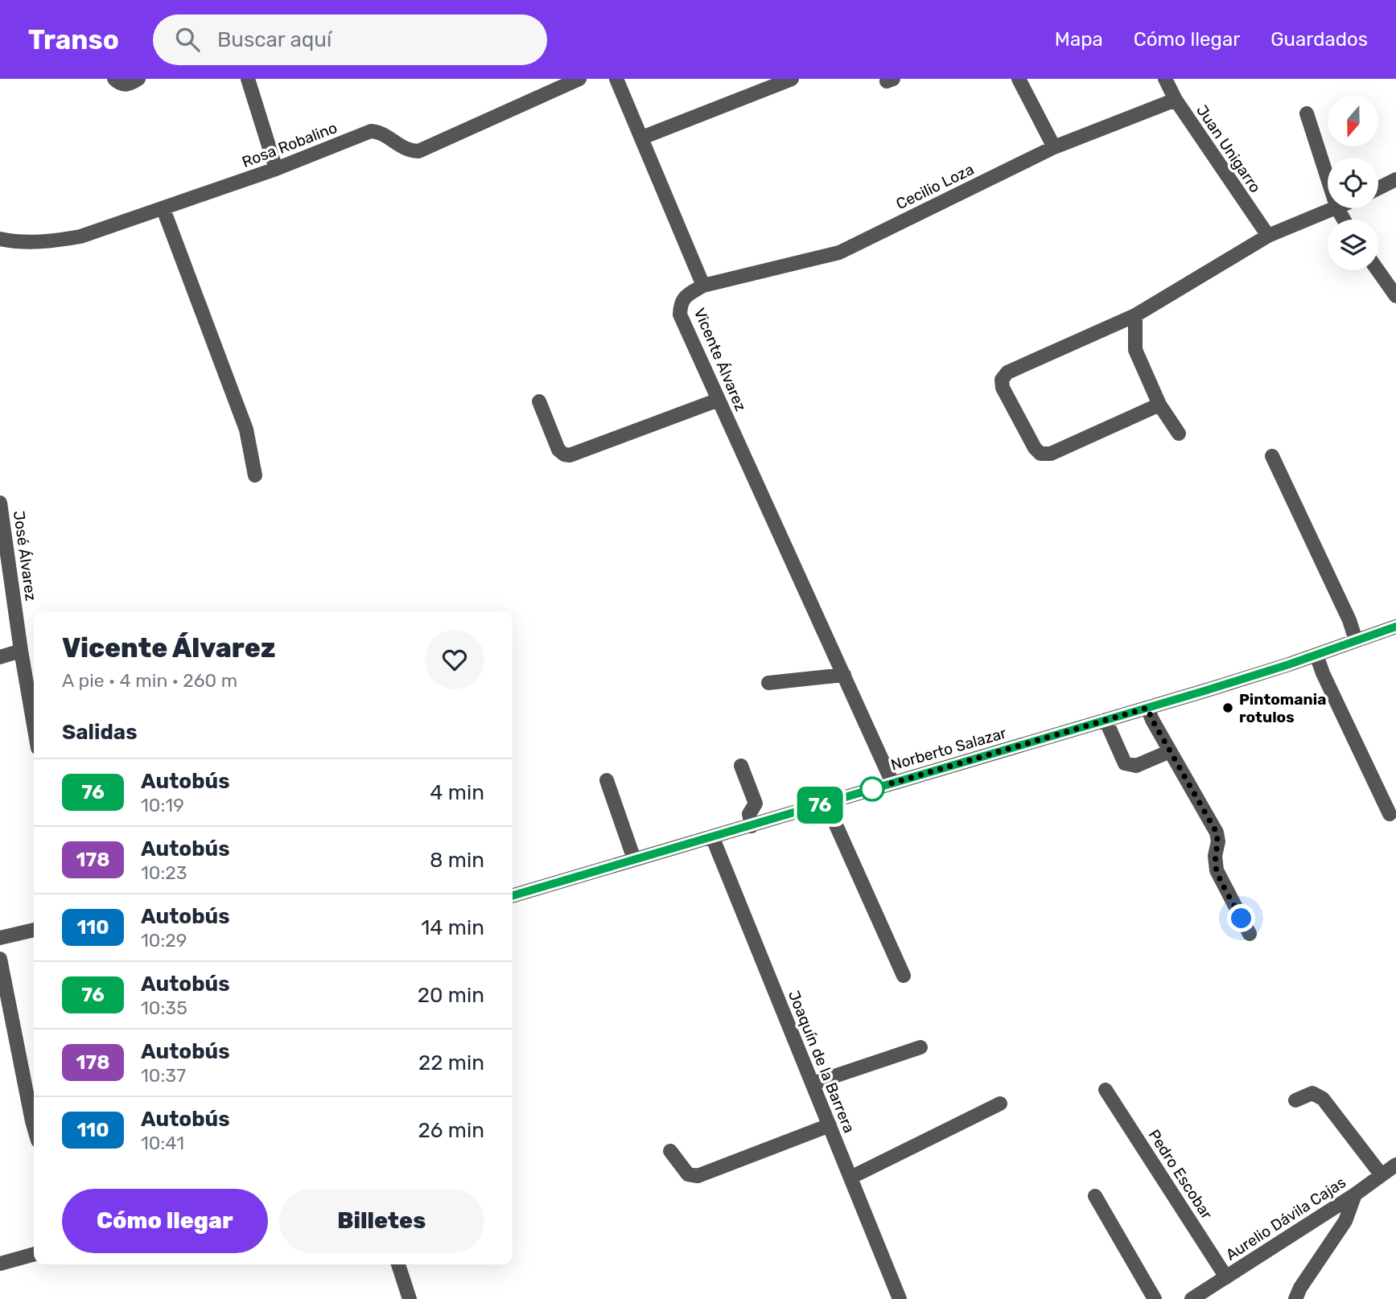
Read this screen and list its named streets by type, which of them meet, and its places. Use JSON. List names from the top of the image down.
{
  "streets": {
    "street": [
      "Rosa Robalino",
      "Juan Unigarro",
      "Cecilio Loza",
      "Vicente Álvarez",
      "José Álvarez",
      "Norberto Salazar",
      "Joaquín de la Barrera",
      "Pedro Escobar",
      "Aurelio Dávila Cajas"
    ]
  },
  "crossings": [
    ["Juan Unigarro", "Cecilio Loza"],
    ["Cecilio Loza", "Vicente Álvarez"],
    ["Vicente Álvarez", "Norberto Salazar"],
    ["Norberto Salazar", "Joaquín de la Barrera"],
    ["Pedro Escobar", "Aurelio Dávila Cajas"]
  ],
  "places": ["Pintomania rotulos"],
  "lines": ["bus line 76"],
  "north": "bottom",
  "page": {
    "header": "Transo",
    "search": "Buscar aquí",
    "nav": ["Mapa", "Cómo llegar", "Guardados"],
    "on_map": "76",
    "heading": [
      ["Vicente Álvarez", "A pie · 4 min · 260 m"],
      "Salidas"
    ],
    "list": [
      {
        "mark": "76",
        "name": "Autobús",
        "note": "10:19",
        "value": "4 min"
      },
      {
        "mark": "178",
        "name": "Autobús",
        "note": "10:23",
        "value": "8 min"
      },
      {
        "mark": "110",
        "name": "Autobús",
        "note": "10:29",
        "value": "14 min"
      },
      {
        "mark": "76",
        "name": "Autobús",
        "note": "10:35",
        "value": "20 min"
      },
      {
        "mark": "178",
        "name": "Autobús",
        "note": "10:37",
        "value": "22 min"
      },
      {
        "mark": "110",
        "name": "Autobús",
        "note": "10:41",
        "value": "26 min"
      }
    ],
    "buttons": ["Cómo llegar", "Billetes"]
  }
}
